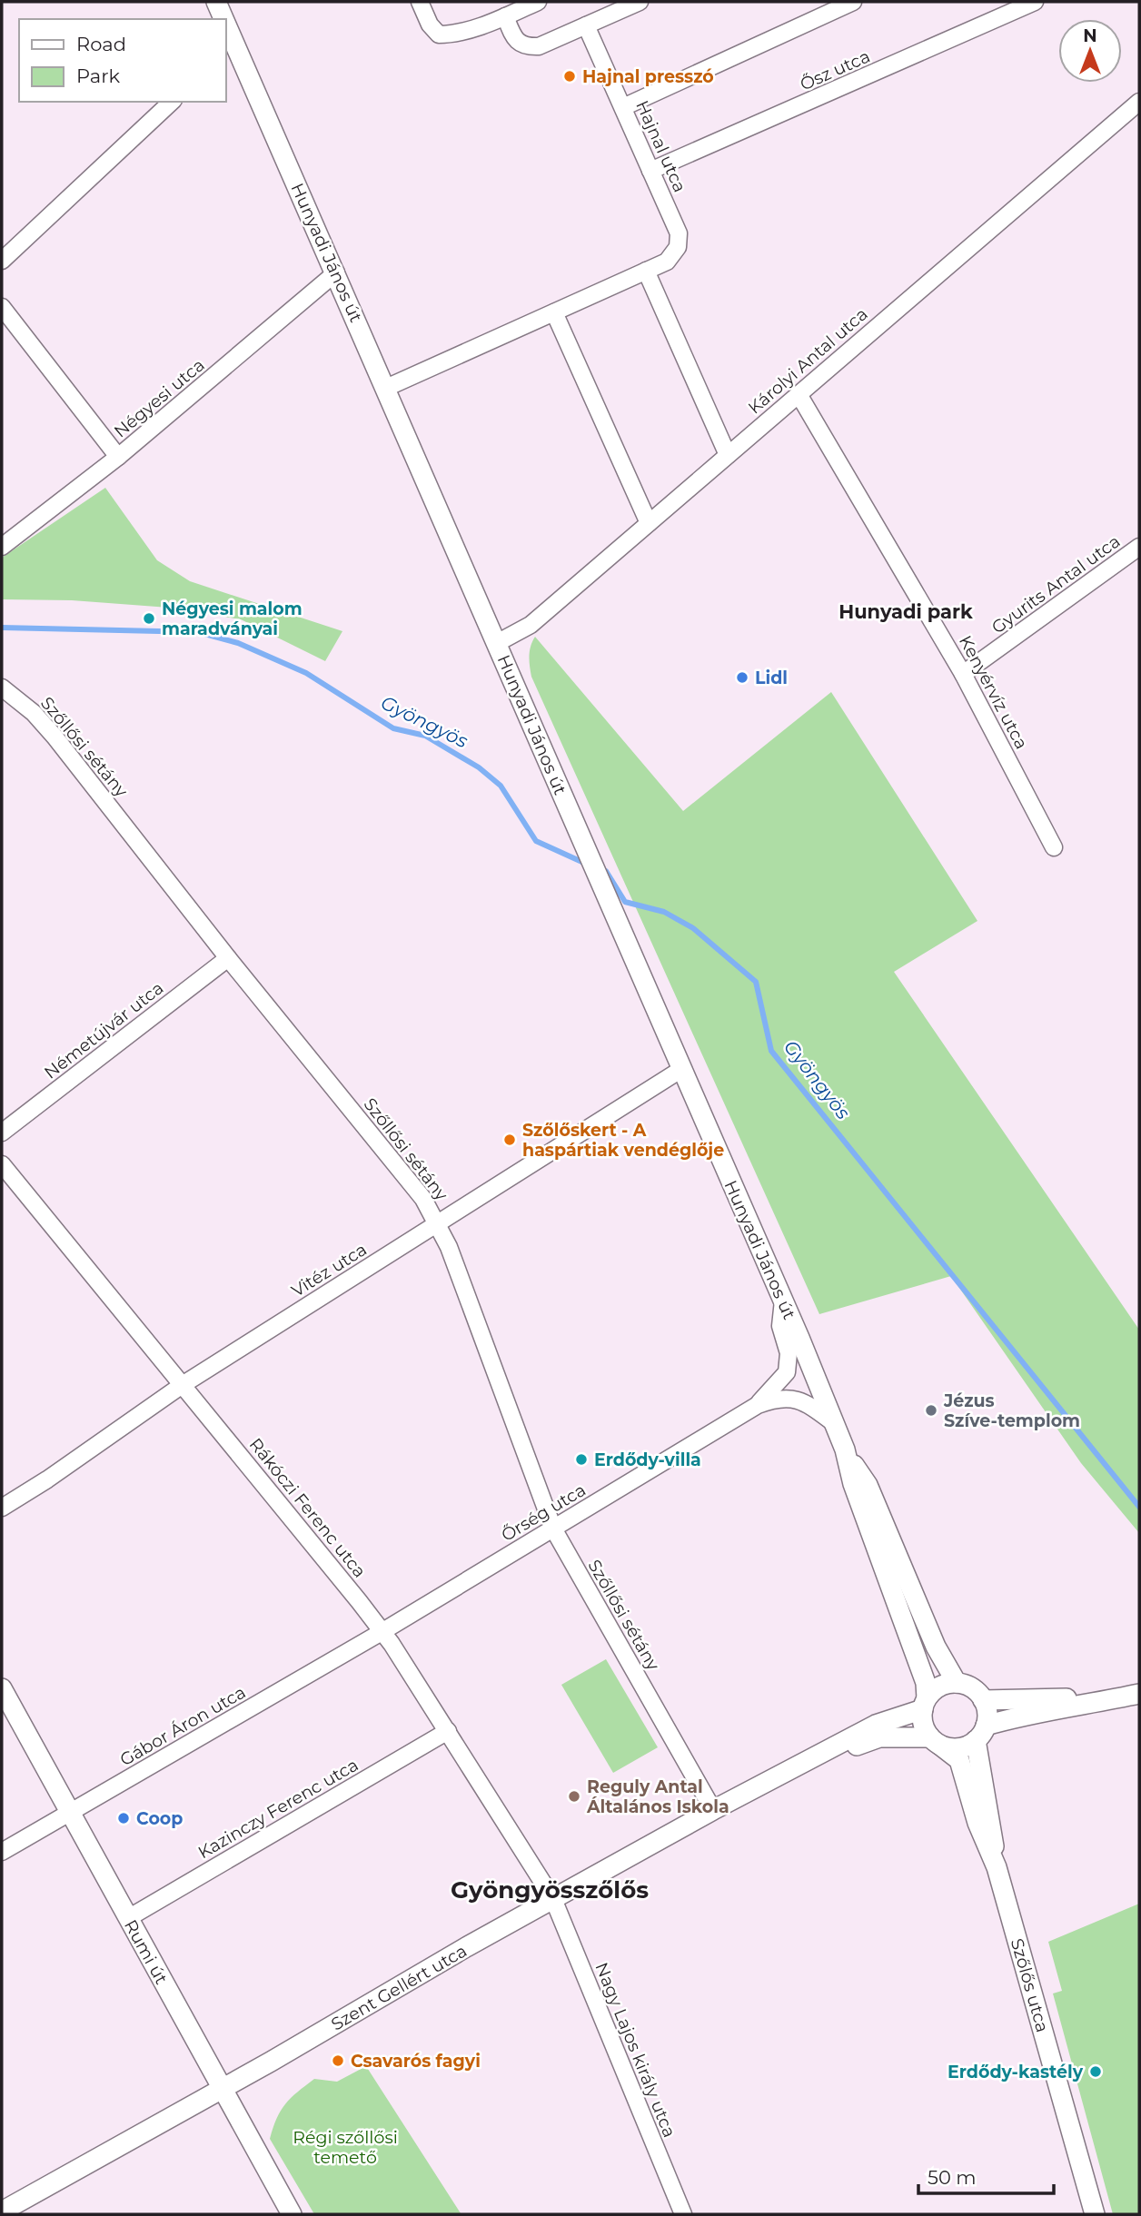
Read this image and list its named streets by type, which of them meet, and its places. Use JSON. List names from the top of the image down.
{
  "streets": {
    "street": [
      "Ősz utca",
      "Hajnal utca",
      "Hunyadi János út",
      "Károlyi Antal utca",
      "Négyesi utca",
      "Gyurits Antal utca",
      "Kenyérvíz utca",
      "Szőllősi sétány",
      "Németújvár utca",
      "Vitéz utca",
      "Rákóczi Ferenc utca",
      "Őrség utca",
      "Gábor Áron utca",
      "Kazinczy Ferenc utca",
      "Rumi út",
      "Szőlős utca",
      "Szent Gellért utca",
      "Nagy Lajos király utca"
    ]
  },
  "crossings": [
    ["Ősz utca", "Hajnal utca"],
    ["Hajnal utca", "Hunyadi János út"],
    ["Hunyadi János út", "Károlyi Antal utca"],
    ["Hunyadi János út", "Négyesi utca"],
    ["Hunyadi János út", "Vitéz utca"],
    ["Hunyadi János út", "Őrség utca"],
    ["Hunyadi János út", "Szőlős utca"],
    ["Hunyadi János út", "Szent Gellért utca"],
    ["Károlyi Antal utca", "Kenyérvíz utca"],
    ["Gyurits Antal utca", "Kenyérvíz utca"],
    ["Szőllősi sétány", "Németújvár utca"],
    ["Szőllősi sétány", "Vitéz utca"],
    ["Szőllősi sétány", "Őrség utca"],
    ["Szőllősi sétány", "Szent Gellért utca"],
    ["Vitéz utca", "Rákóczi Ferenc utca"],
    ["Rákóczi Ferenc utca", "Őrség utca"],
    ["Rákóczi Ferenc utca", "Gábor Áron utca"],
    ["Rákóczi Ferenc utca", "Kazinczy Ferenc utca"],
    ["Rákóczi Ferenc utca", "Szent Gellért utca"],
    ["Rákóczi Ferenc utca", "Nagy Lajos király utca"],
    ["Őrség utca", "Gábor Áron utca"],
    ["Gábor Áron utca", "Rumi út"],
    ["Kazinczy Ferenc utca", "Rumi út"],
    ["Rumi út", "Szent Gellért utca"],
    ["Szőlős utca", "Szent Gellért utca"],
    ["Szent Gellért utca", "Nagy Lajos király utca"]
  ],
  "districts": ["Hunyadi park", "Gyöngyösszőlős"],
  "water": ["Gyöngyös"],
  "parks": ["Régi szőllősi temető"],
  "places": [
    "Hajnal presszó",
    "Négyesi malom maradványai",
    "Lidl",
    "Szőlőskert - A haspártiak vendéglője",
    "Jézus Szíve-templom",
    "Erdődy-villa",
    "Reguly Antal Általános Iskola",
    "Coop",
    "Csavarós fagyi",
    "Erdődy-kastély"
  ],
  "legend": ["Road", "Park"],
  "scale_bar": "50 m",
  "north": "top"
}
